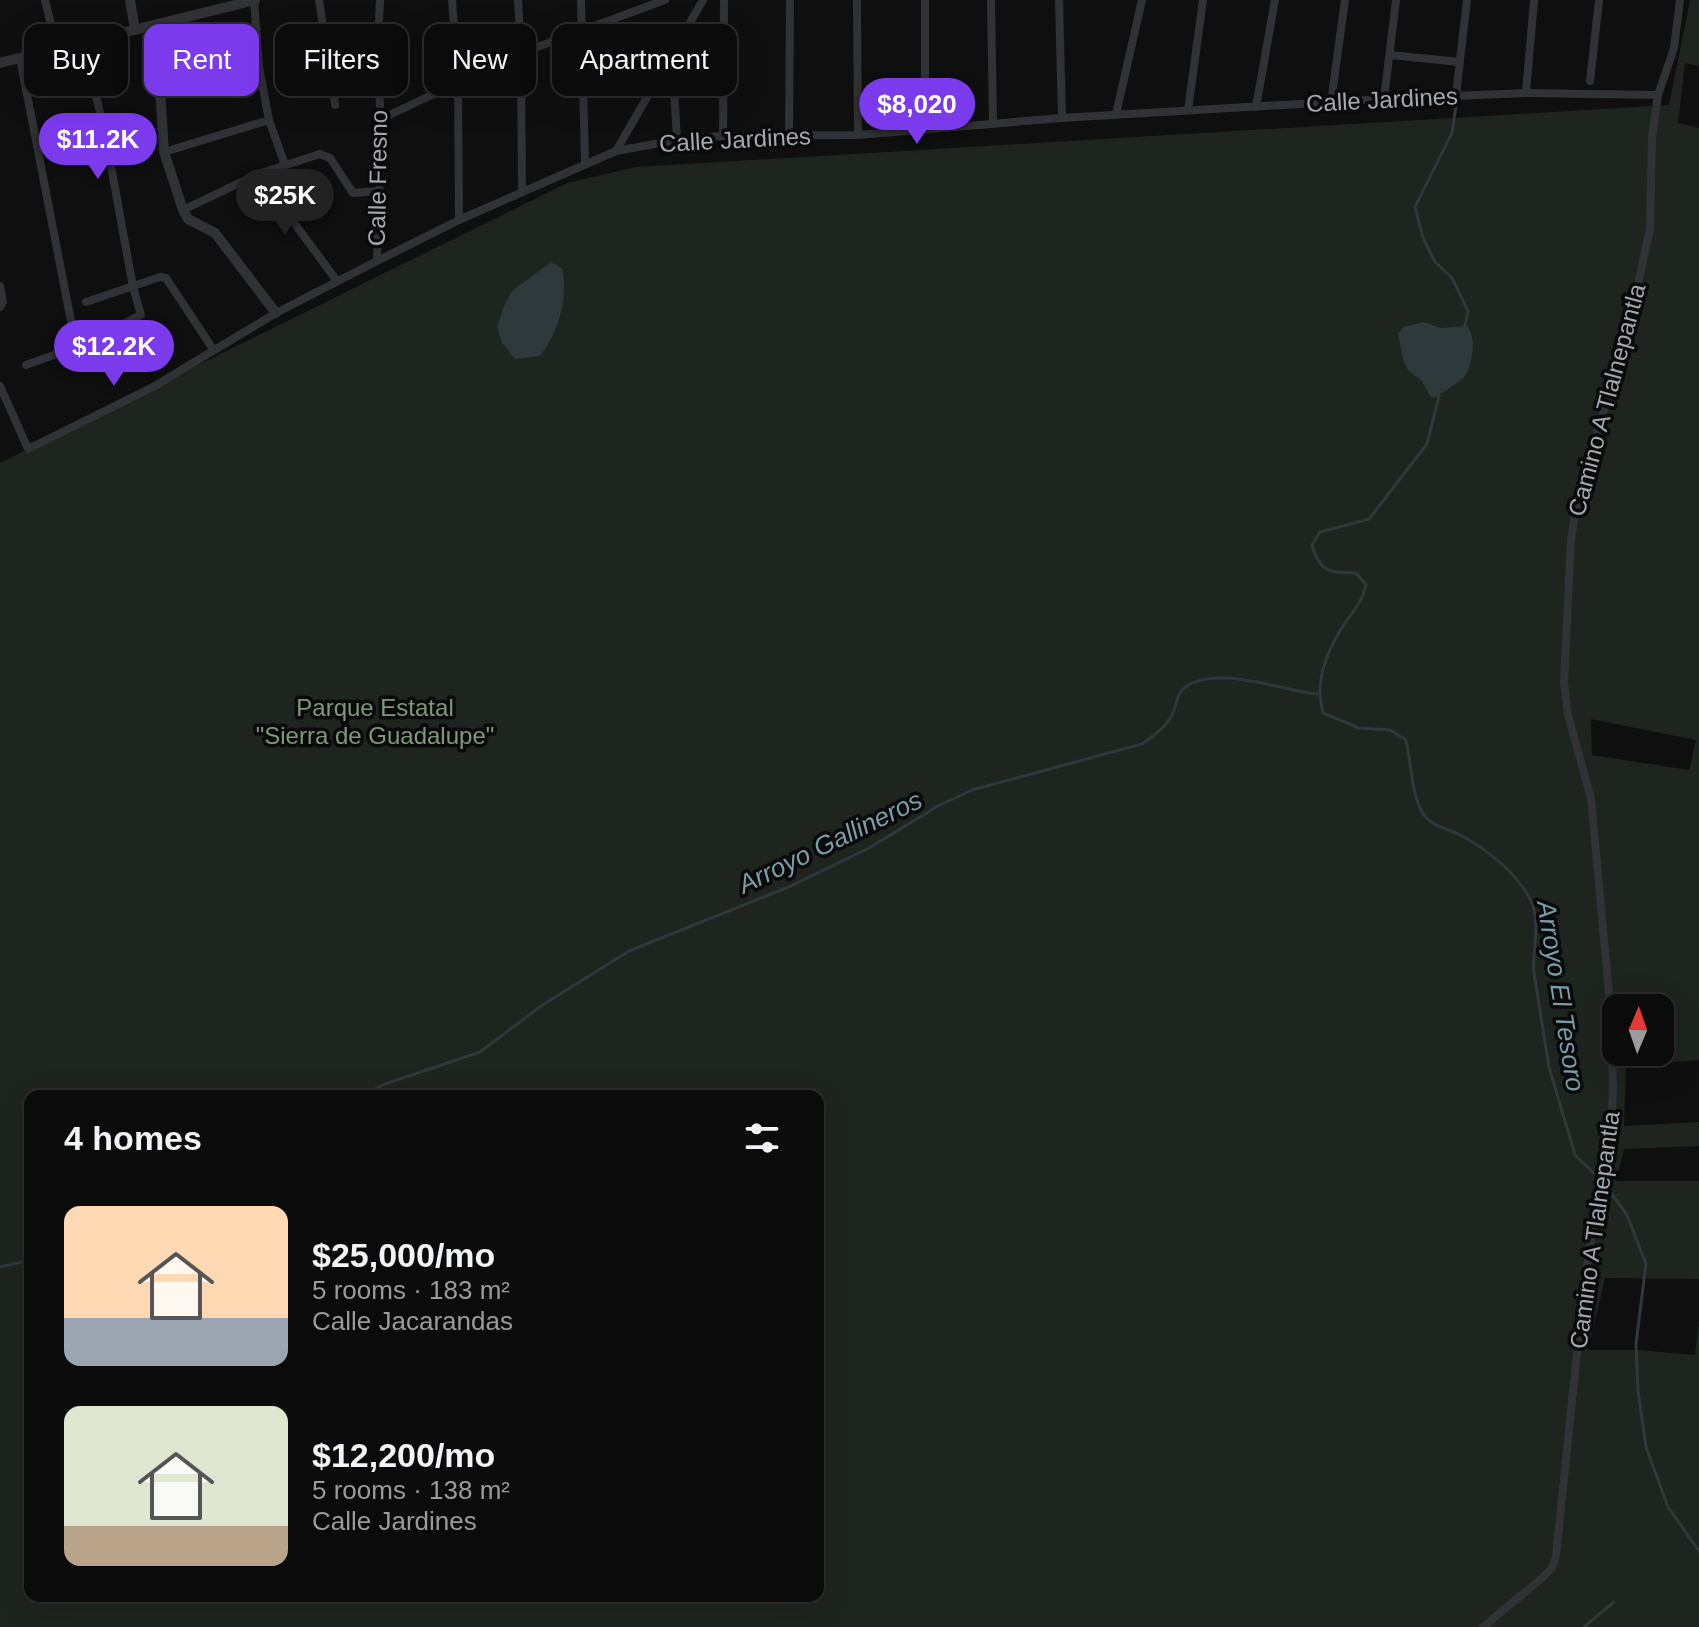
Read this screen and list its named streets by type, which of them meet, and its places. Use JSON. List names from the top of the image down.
{
  "streets": {
    "street": ["Calle Jardines", "Calle Fresno", "Camino A Tlalnepantla"]
  },
  "crossings": [
    ["Calle Jardines", "Calle Fresno"],
    ["Calle Jardines", "Camino A Tlalnepantla"]
  ],
  "water": ["Arroyo Gallineros", "Arroyo El Tesoro"],
  "parks": ["Parque Estatal \"Sierra de Guadalupe\""],
  "north": "top",
  "page": {
    "chip": [
      "Buy",
      "Rent",
      "Filters",
      "New",
      "Apartment"
    ],
    "price": [
      "$8,020",
      "$11.2K",
      "$25K",
      "$12.2K"
    ],
    "heading": "4 homes",
    "list": [
      {
        "name": "$25,000/mo",
        "note": "5 rooms · 183 m² · Calle Jacarandas"
      },
      {
        "name": "$12,200/mo",
        "note": "5 rooms · 138 m² · Calle Jardines"
      }
    ]
  }
}
